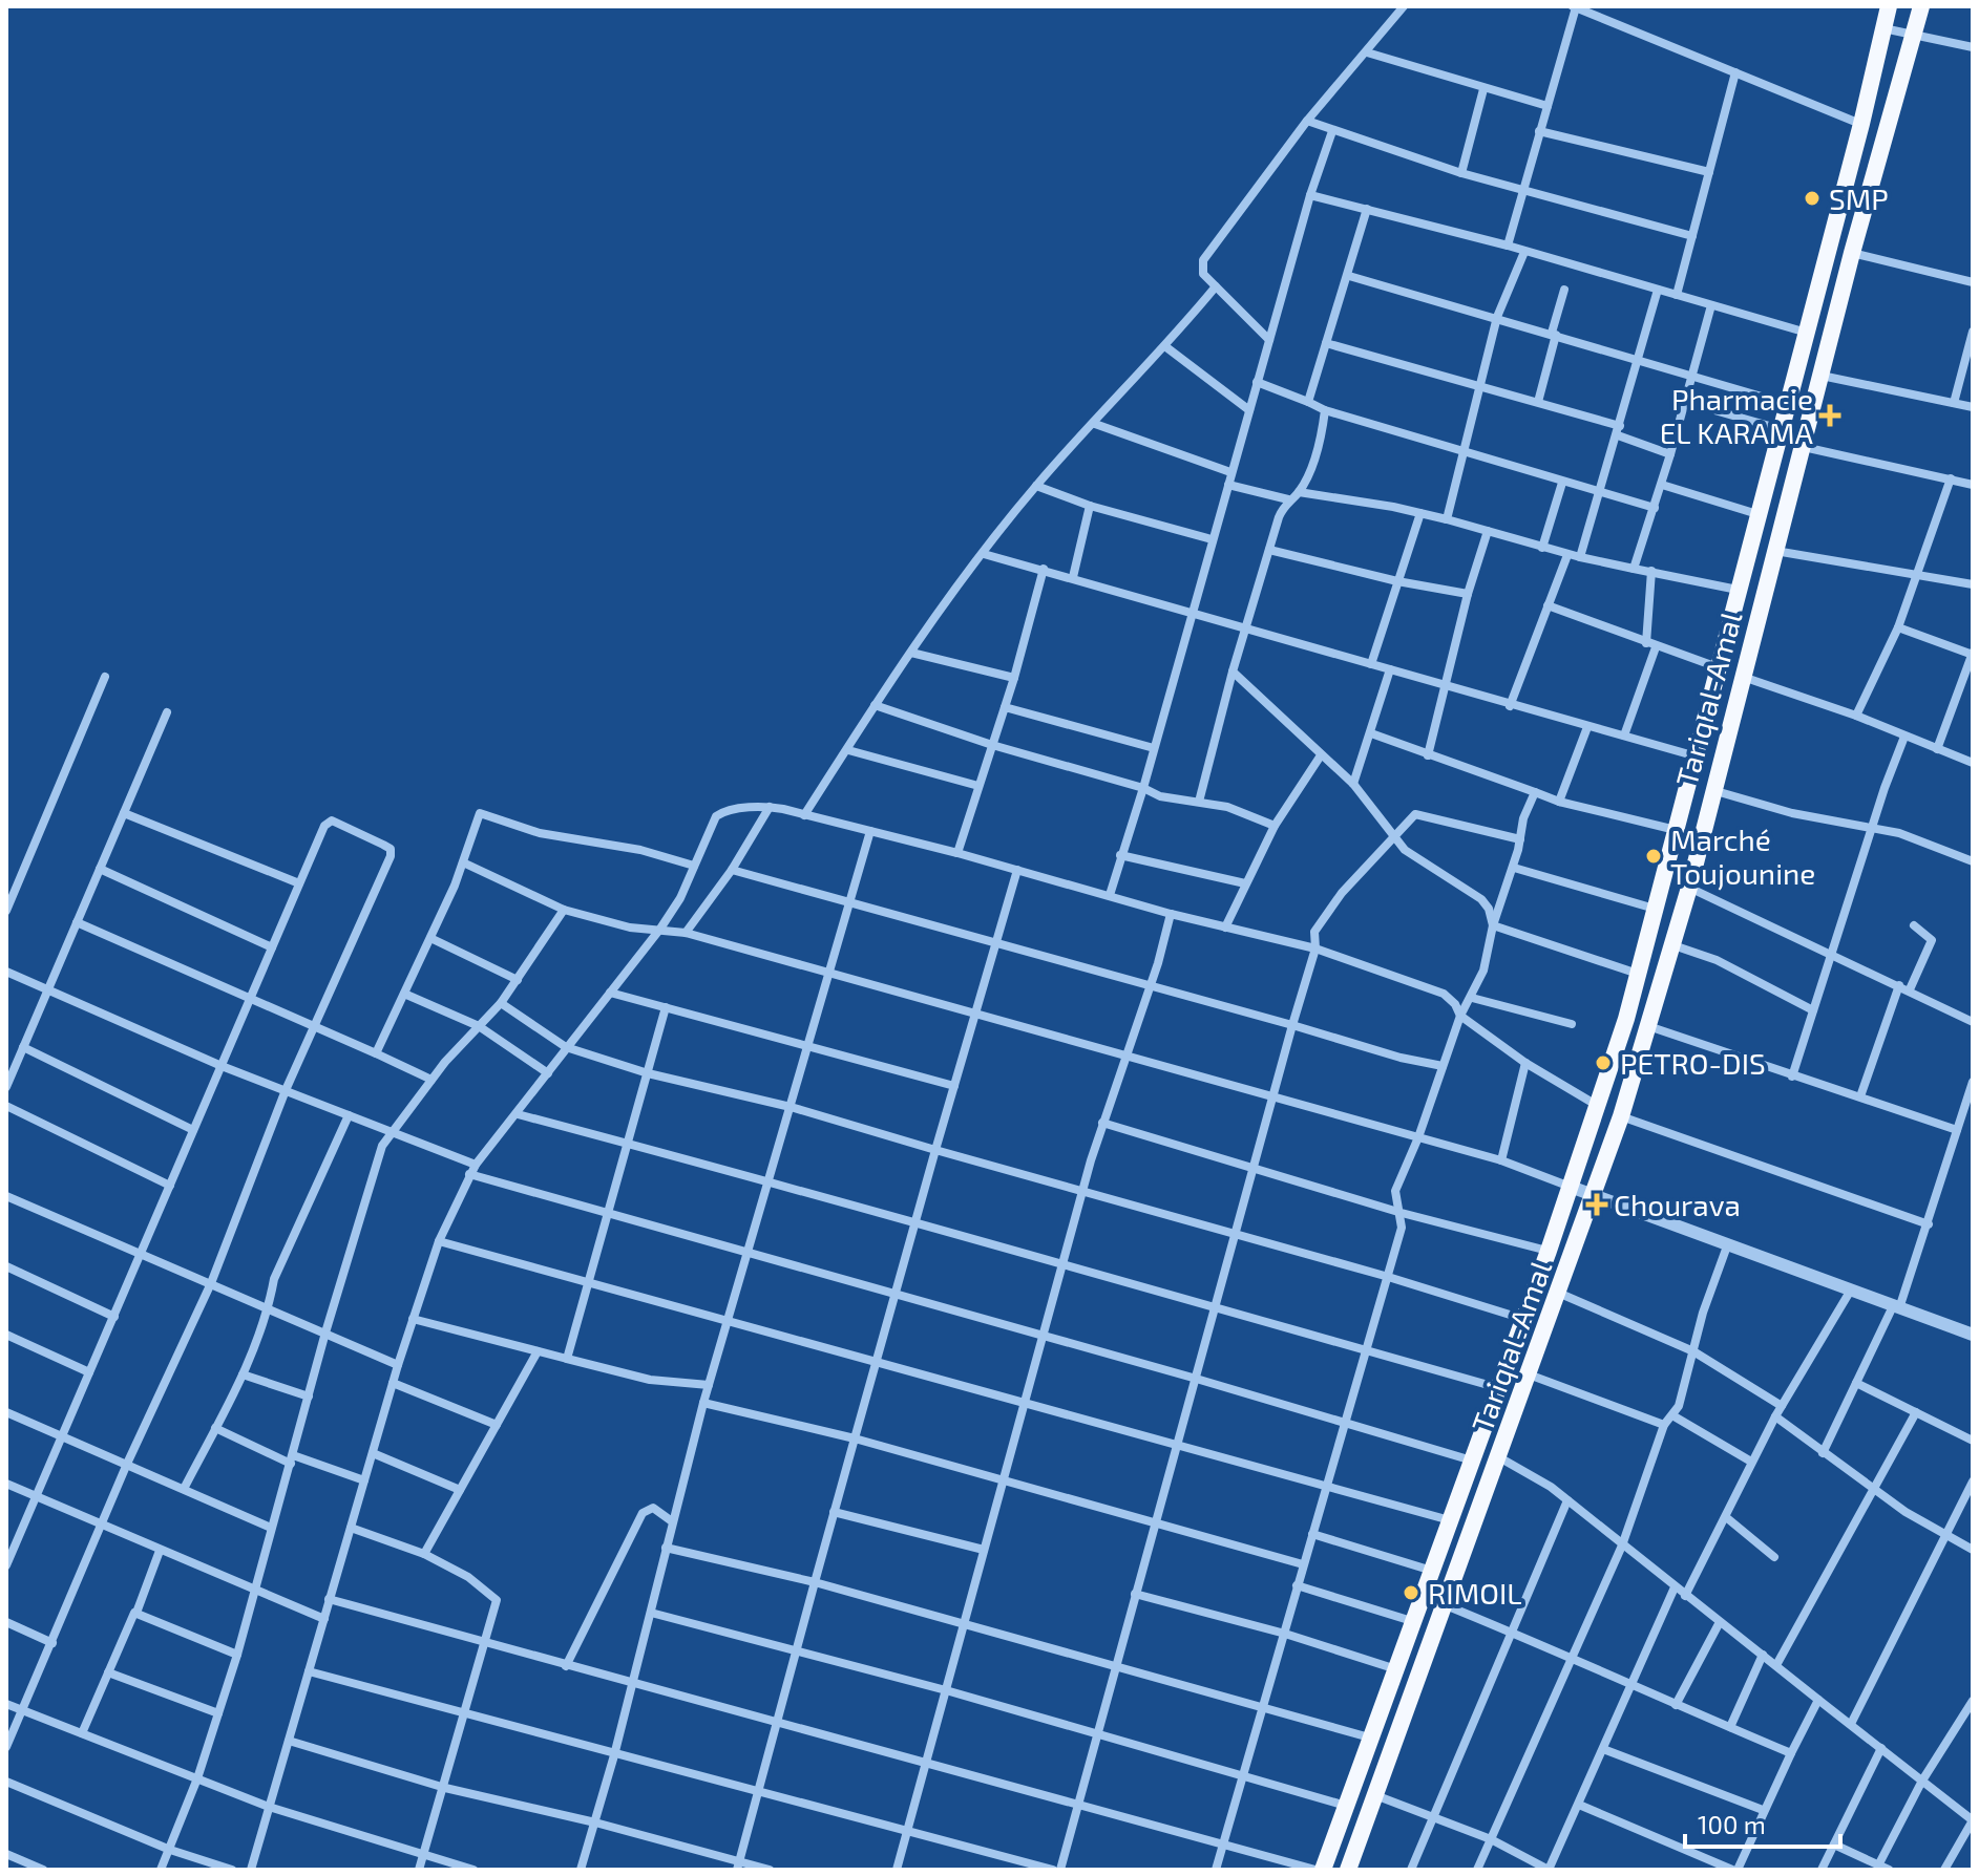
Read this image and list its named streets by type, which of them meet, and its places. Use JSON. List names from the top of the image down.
{
  "streets": {
    "highway": ["Tariq al-Amal"]
  },
  "places": {
    "other": [
      "SMP",
      "Marché Toujounine",
      "PETRO-DIS",
      "RIMOIL"
    ],
    "health": ["Pharmacie EL KARAMA", "Chourava"]
  },
  "scale_bar": "100 m"
}
